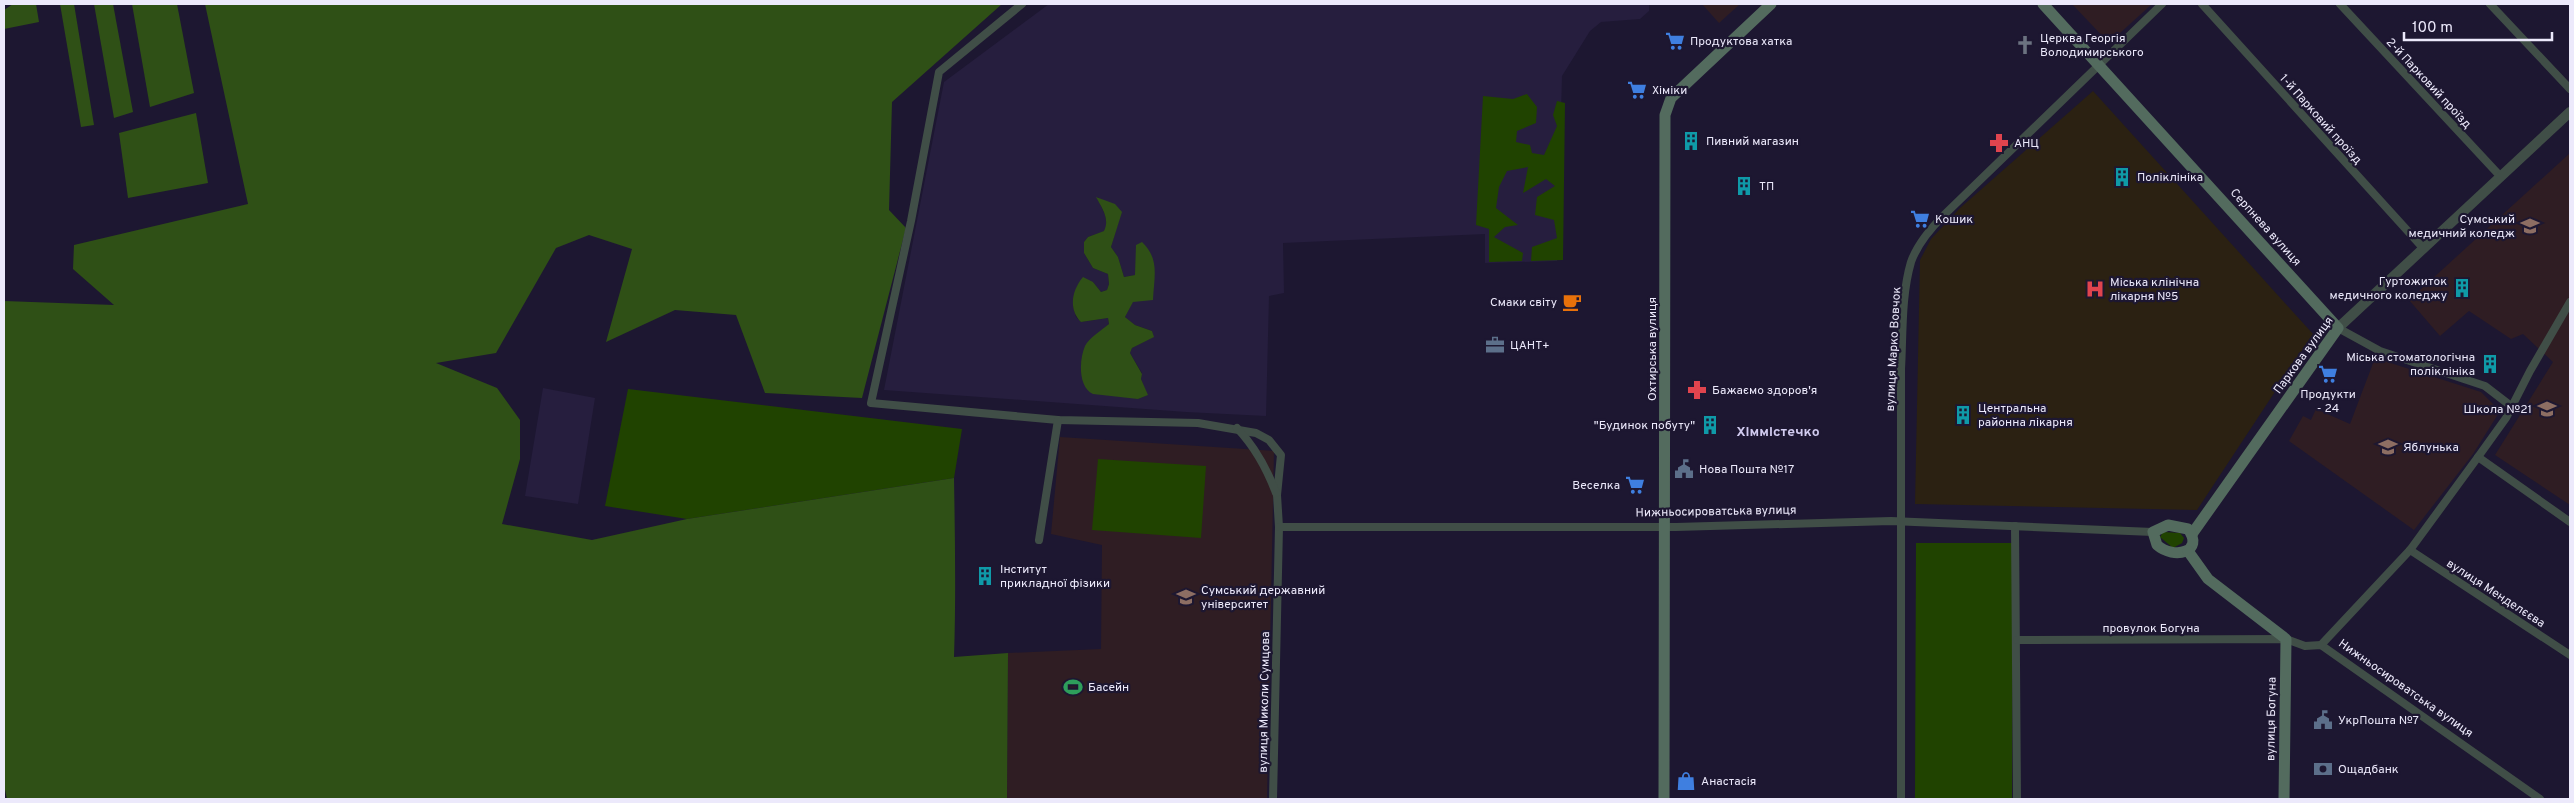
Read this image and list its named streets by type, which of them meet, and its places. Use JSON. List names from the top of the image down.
{
  "streets": {
    "main road": [
      "Серпнева вулиця",
      "Охтирська вулиця",
      "Паркова вулиця",
      "Нижньосироватська вулиця",
      "вулиця Богуна"
    ],
    "street": [
      "2-й Парковий проїзд",
      "1-й Парковий проїзд",
      "вулиця Марко Вовчок",
      "вулиця Менделєєва",
      "провулок Богуна",
      "вулиця Миколи Сумцова"
    ]
  },
  "crossings": [
    ["2-й Парковий проїзд", "Паркова вулиця"],
    ["1-й Парковий проїзд", "Паркова вулиця"],
    ["Серпнева вулиця", "вулиця Марко Вовчок"],
    ["Серпнева вулиця", "Паркова вулиця"],
    ["Охтирська вулиця", "Нижньосироватська вулиця"],
    ["вулиця Марко Вовчок", "Нижньосироватська вулиця"],
    ["Паркова вулиця", "Нижньосироватська вулиця"],
    ["Нижньосироватська вулиця", "провулок Богуна"],
    ["Нижньосироватська вулиця", "вулиця Миколи Сумцова"],
    ["Нижньосироватська вулиця", "вулиця Богуна"],
    ["провулок Богуна", "вулиця Богуна"]
  ],
  "districts": ["Хіммістечко"],
  "places": {
    "supermarket": [
      "Продуктова хатка",
      "Хіміки",
      "Кошик",
      "Продукти - 24",
      "Веселка"
    ],
    "church": ["Церква Георгія Володимирського"],
    "building": [
      "Пивний магазин",
      "Поліклініка",
      "ТП",
      "Гуртожиток медичного коледжу",
      "Міська стоматологічна поліклініка",
      "Центральна районна лікарня",
      "\"Будинок побуту\"",
      "Інститут прикладної фізики"
    ],
    "pharmacy": ["АНЦ", "Бажаємо здоров'я"],
    "school or university": [
      "Сумський медичний коледж",
      "Школа №21",
      "Яблунька",
      "Сумський державний університет"
    ],
    "hospital": ["Міська клінічна лікарня №5"],
    "cafe": ["Смаки світу"],
    "office": ["ЦАНТ+"],
    "public building": ["Нова Пошта №17", "УкрПошта №7"],
    "sports": ["Басейн"],
    "bank": ["Ощадбанк"],
    "shop": ["Анастасія"]
  },
  "scale_bar": "100 m"
}
